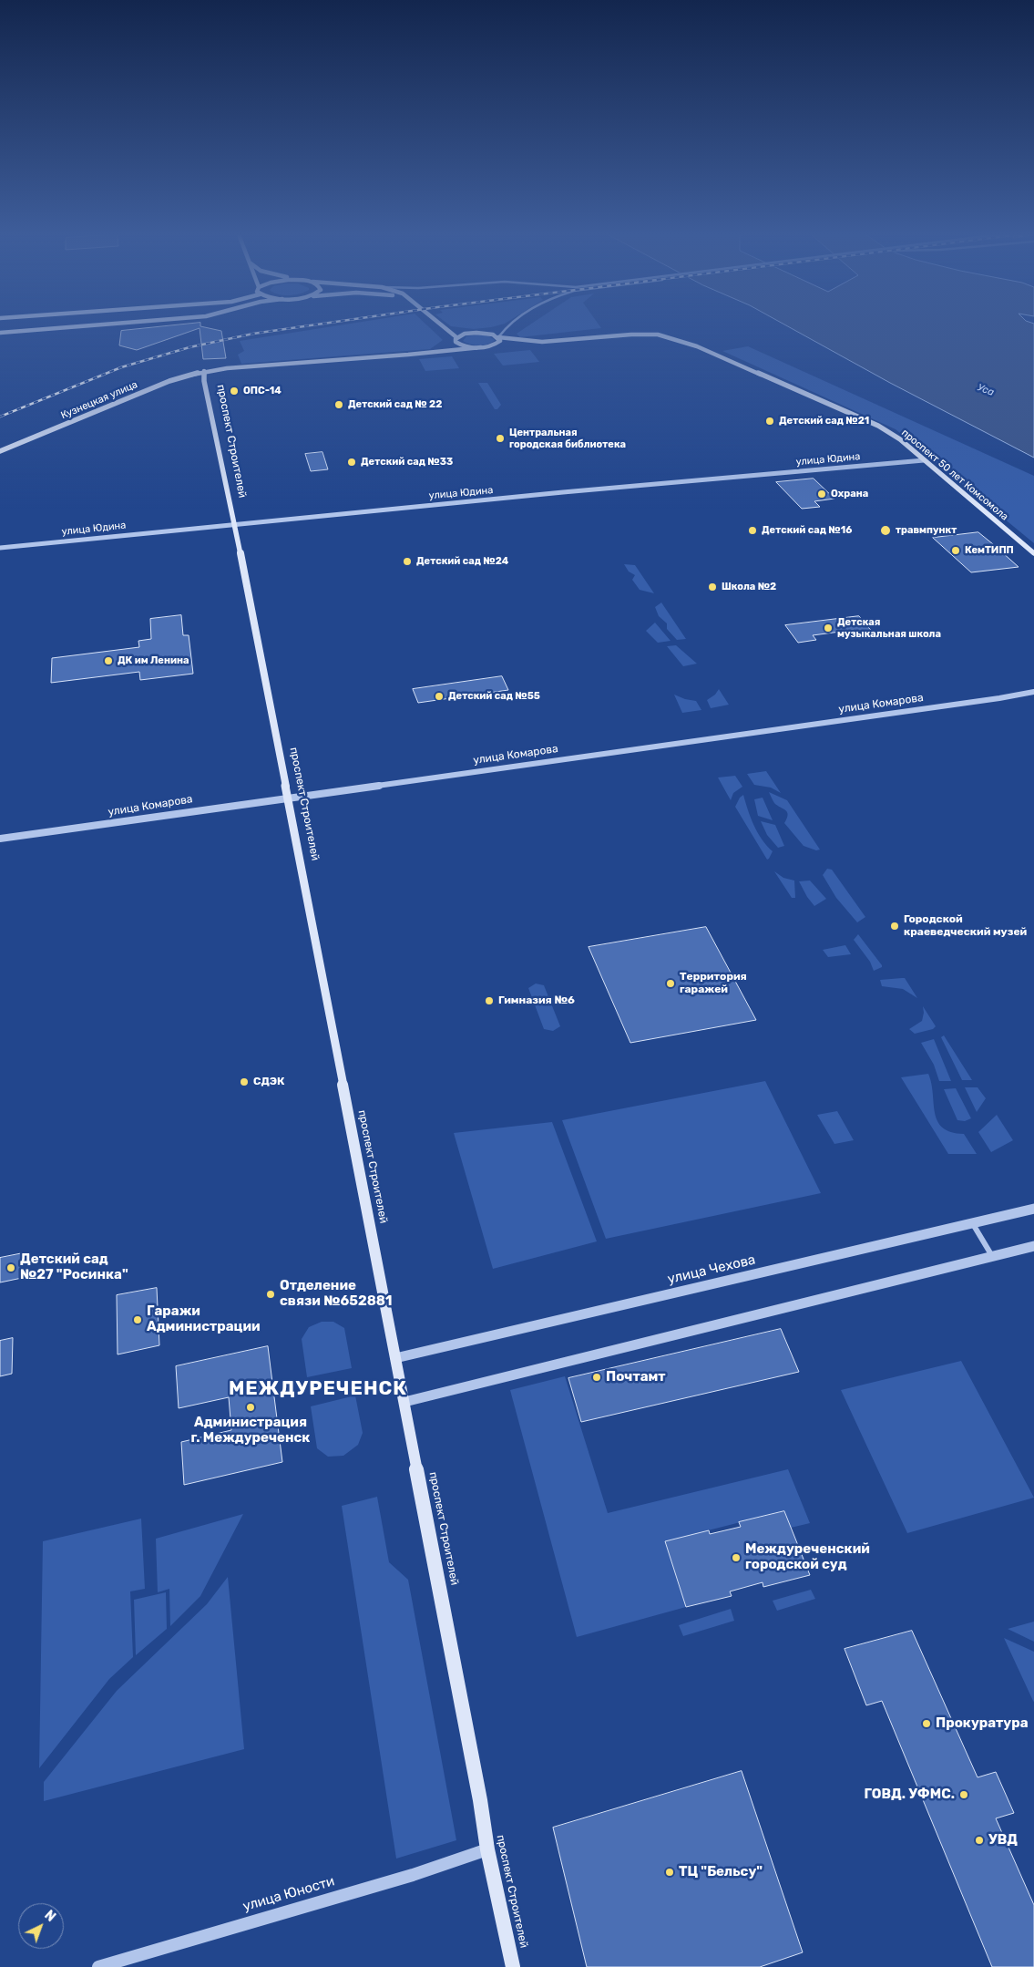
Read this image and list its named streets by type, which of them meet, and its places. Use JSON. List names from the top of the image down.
{
  "streets": {
    "main road": ["Кузнецкая улица", "проспект Строителей", "проспект 50 лет Комсомола"],
    "street": [
      "улица Юдина",
      "улица Комарова",
      "улица Чехова",
      "улица Юности"
    ]
  },
  "crossings": [
    ["Кузнецкая улица", "проспект Строителей"],
    ["проспект Строителей", "улица Юдина"],
    ["проспект Строителей", "улица Комарова"],
    ["проспект Строителей", "улица Чехова"],
    ["проспект Строителей", "улица Юности"],
    ["улица Юдина", "проспект 50 лет Комсомола"]
  ],
  "districts": ["МЕЖДУРЕЧЕНСК"],
  "water": ["Уса"],
  "places": [
    "ОПС-14",
    "Детский сад № 22",
    "Детский сад №21",
    "Центральная городская библиотека",
    "Детский сад №33",
    "Охрана",
    "Детский сад №16",
    "травмпункт",
    "КемТИПП",
    "Детский сад №24",
    "Школа №2",
    "Детская музыкальная школа",
    "ДК им Ленина",
    "Детский сад №55",
    "Городской краеведческий музей",
    "Территория гаражей",
    "Гимназия №6",
    "СДЭК",
    "Детский сад №27 \"Росинка\"",
    "Отделение связи №652881",
    "Гаражи Администрации",
    "Почтамт",
    "Администрация г. Междуреченск",
    "Междуреченский городской суд",
    "Прокуратура",
    "ГОВД. УФМС.",
    "УВД",
    "ТЦ \"Бельсу\""
  ],
  "north": "top right"
}
